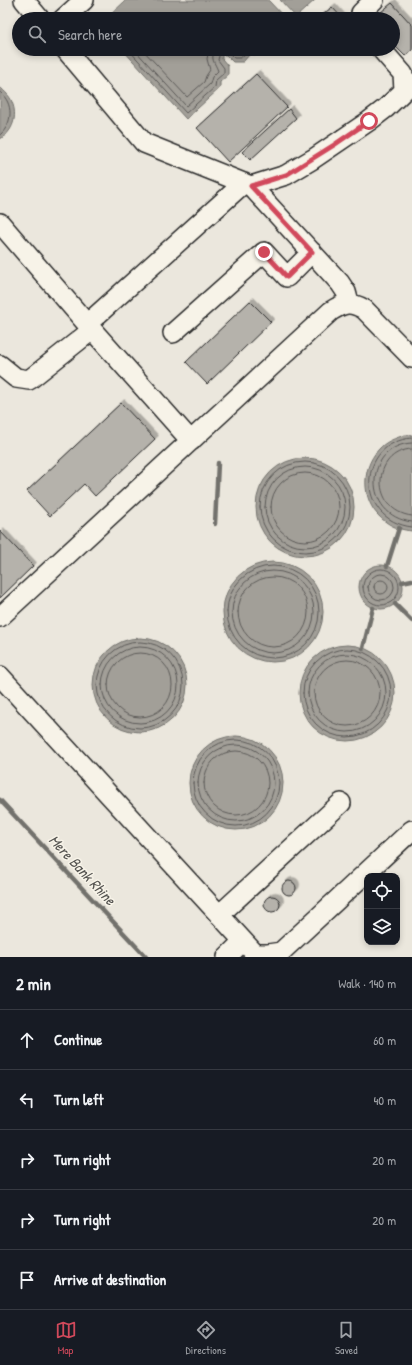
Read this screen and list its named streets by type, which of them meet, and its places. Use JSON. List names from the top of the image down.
{
  "water": ["Mere Bank Rhine"],
  "page": {
    "search": "Search here",
    "heading": ["2 min", "Walk · 140 m"],
    "list": [
      ["Continue", "60 m"],
      ["Turn left", "40 m"],
      ["Turn right", "20 m"],
      ["Turn right", "20 m"],
      "Arrive at destination"
    ],
    "nav": ["Map", "Directions", "Saved"]
  }
}
